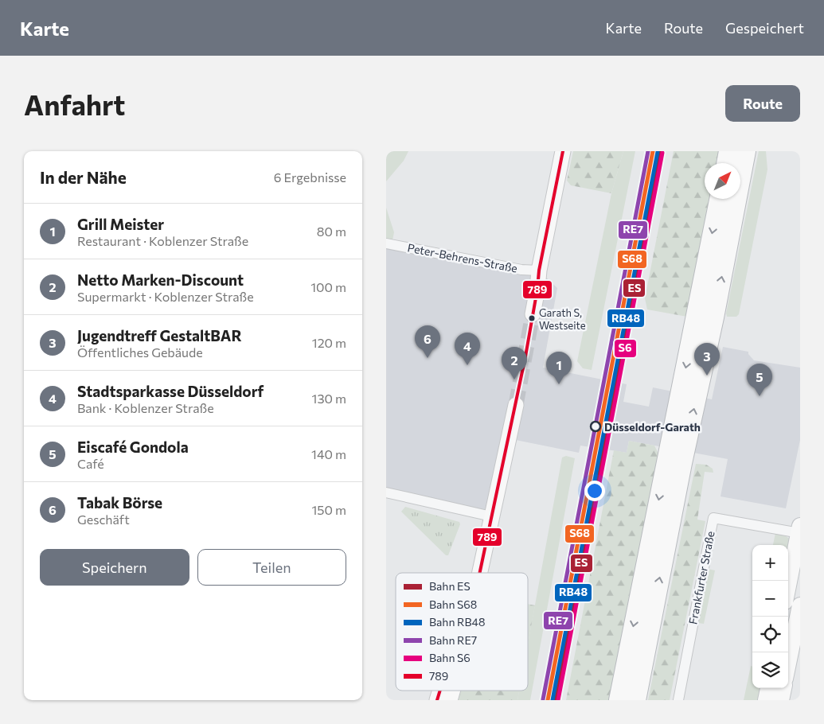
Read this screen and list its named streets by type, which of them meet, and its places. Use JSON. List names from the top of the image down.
{
  "streets": {
    "main road": ["Frankfurter Straße"],
    "street": ["Peter-Behrens-Straße"]
  },
  "places": ["Garath S, Westseite", "Düsseldorf-Garath"],
  "lines": [
    "rail line ES",
    "rail line S68",
    "rail line RE7",
    "transit line 789",
    "rail line RB48",
    "rail line S6"
  ],
  "legend": [
    "Bahn ES",
    "Bahn S68",
    "Bahn RB48",
    "Bahn RE7",
    "Bahn S6",
    "789"
  ],
  "north": "top right",
  "page": {
    "header": "Karte",
    "nav": ["Karte", "Route", "Gespeichert"],
    "buttons": [
      "Route",
      ["Speichern", "Teilen"]
    ],
    "title": "Anfahrt",
    "heading": ["In der Nähe", "6 Ergebnisse"],
    "list": [
      {
        "mark": "1",
        "name": "Grill Meister",
        "note": "Restaurant · Koblenzer Straße",
        "value": "80 m"
      },
      {
        "mark": "2",
        "name": "Netto Marken-Discount",
        "note": "Supermarkt · Koblenzer Straße",
        "value": "100 m"
      },
      {
        "mark": "3",
        "name": "Jugendtreff GestaltBAR",
        "note": "Öffentliches Gebäude",
        "value": "120 m"
      },
      {
        "mark": "4",
        "name": "Stadtsparkasse Düsseldorf",
        "note": "Bank · Koblenzer Straße",
        "value": "130 m"
      },
      {
        "mark": "5",
        "name": "Eiscafé Gondola",
        "note": "Café",
        "value": "140 m"
      },
      {
        "mark": "6",
        "name": "Tabak Börse",
        "note": "Geschäft",
        "value": "150 m"
      }
    ],
    "pins": [
      "6",
      "4",
      "3",
      "2",
      "1",
      "5"
    ],
    "map_buttons": ["+", "−"]
  }
}
